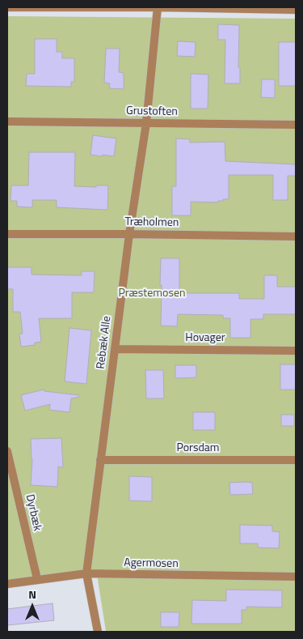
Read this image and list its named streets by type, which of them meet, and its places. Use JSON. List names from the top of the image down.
{
  "streets": {
    "street": [
      "Grustoften",
      "Træholmen",
      "Hovager",
      "Rebæk Alle",
      "Porsdam",
      "Dyrbæk",
      "Agermosen"
    ]
  },
  "crossings": [
    ["Grustoften", "Rebæk Alle"],
    ["Træholmen", "Rebæk Alle"],
    ["Hovager", "Rebæk Alle"],
    ["Rebæk Alle", "Porsdam"],
    ["Rebæk Alle", "Agermosen"],
    ["Dyrbæk", "Agermosen"]
  ],
  "parks": ["Præstemosen"],
  "north": "top"
}
